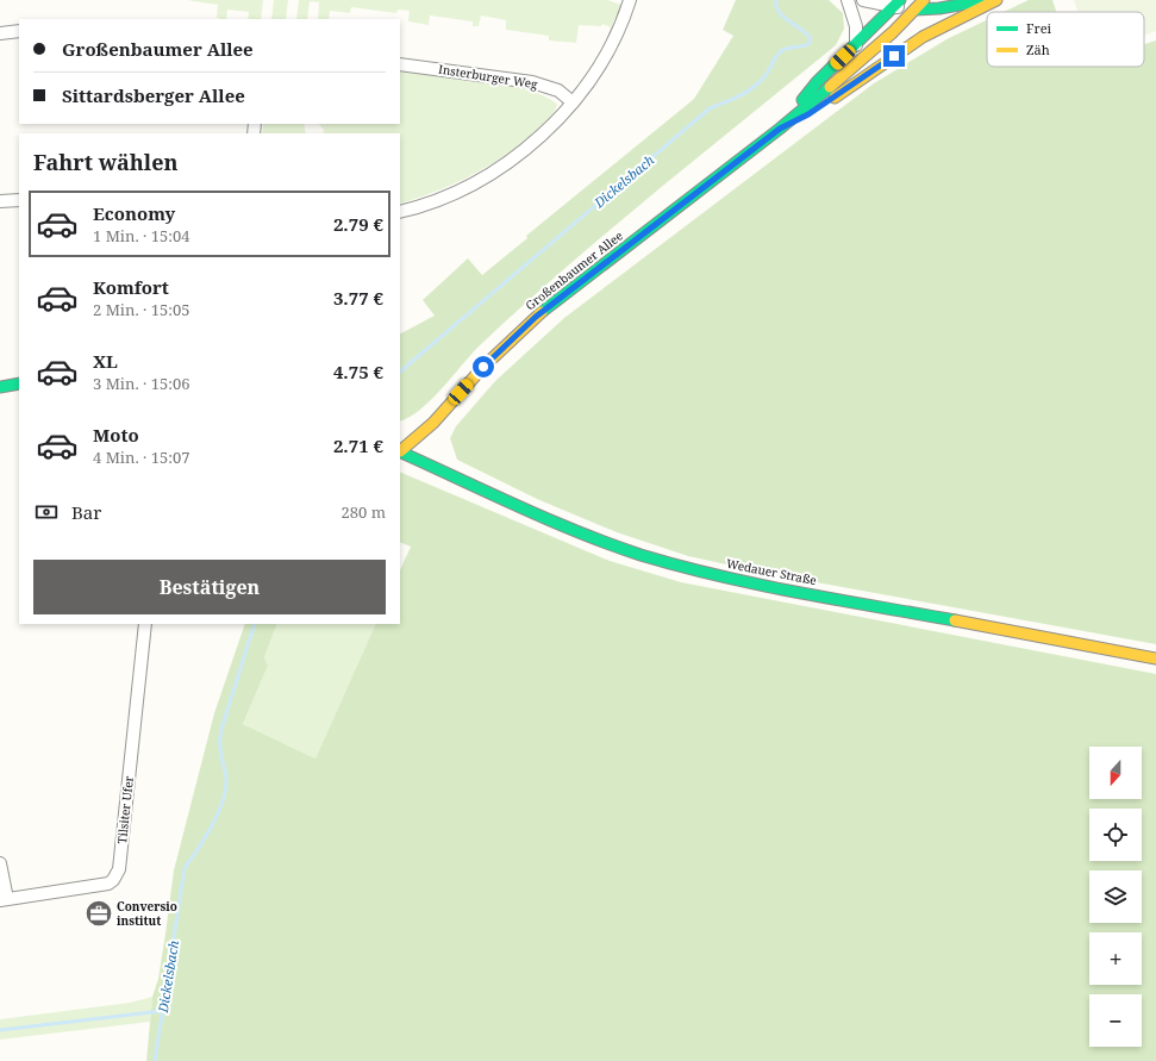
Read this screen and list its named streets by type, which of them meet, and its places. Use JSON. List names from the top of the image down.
{
  "streets": {
    "main road": ["Großenbaumer Allee", "Wedauer Straße"],
    "street": ["Insterburger Weg", "Tilsiter Ufer"]
  },
  "crossings": [
    ["Großenbaumer Allee", "Wedauer Straße"]
  ],
  "water": ["Dickelsbach"],
  "places": {
    "office": ["Conversio institut"]
  },
  "legend": ["Frei", "Zäh"],
  "north": "bottom",
  "page": {
    "banner": ["Großenbaumer Allee", "Sittardsberger Allee"],
    "heading": "Fahrt wählen",
    "list": [
      {
        "name": "Economy",
        "note": "1 Min. · 15:04",
        "value": "2.79 €"
      },
      {
        "name": "Komfort",
        "note": "2 Min. · 15:05",
        "value": "3.77 €"
      },
      {
        "name": "XL",
        "note": "3 Min. · 15:06",
        "value": "4.75 €"
      },
      {
        "name": "Moto",
        "note": "4 Min. · 15:07",
        "value": "2.71 €"
      }
    ],
    "pay": ["Bar", "280 m"],
    "buttons": "Bestätigen",
    "map_buttons": ["+", "−"]
  }
}
